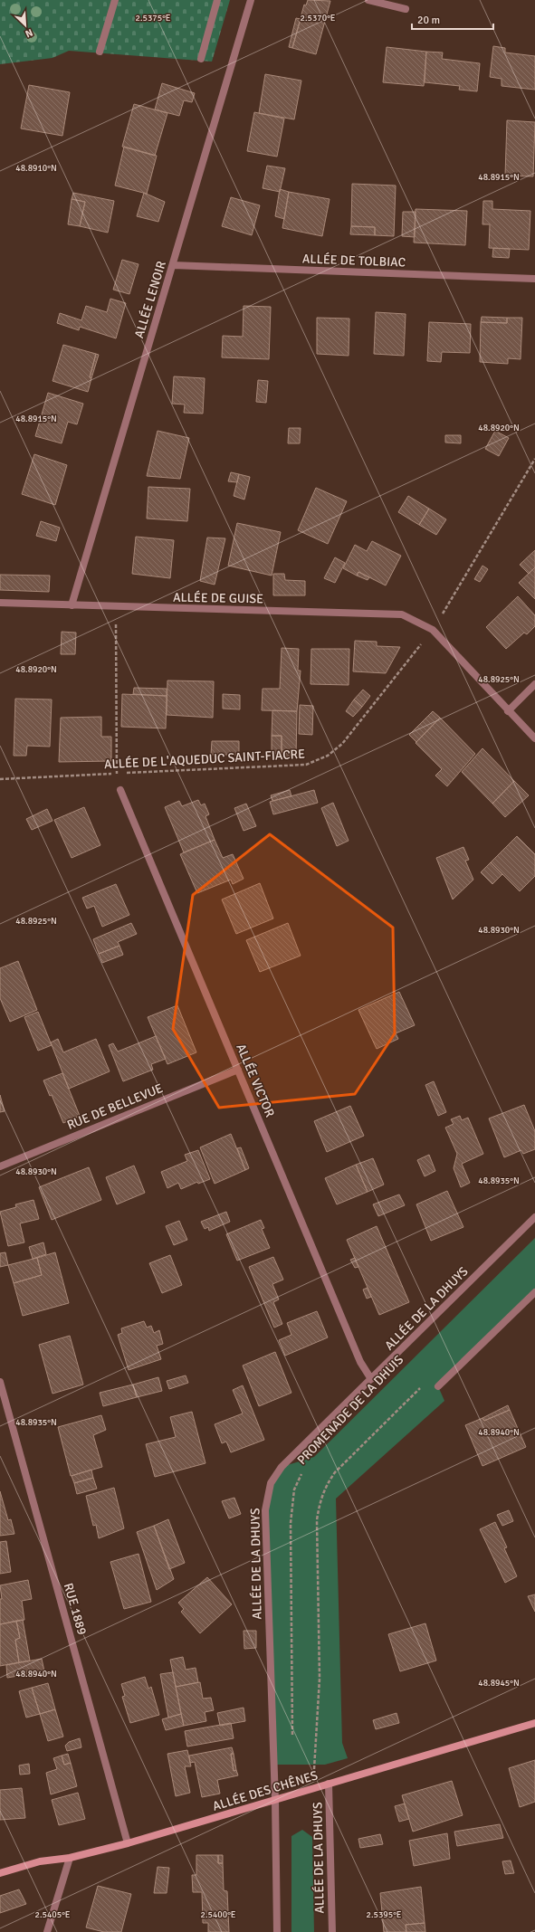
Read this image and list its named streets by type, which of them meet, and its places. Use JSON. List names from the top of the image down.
{
  "streets": {
    "main road": ["ALLÉE DES CHÊNES"],
    "street": [
      "ALLÉE DE TOLBIAC",
      "ALLÉE LENOIR",
      "ALLÉE DE GUISE",
      "ALLÉE VICTOR",
      "RUE DE BELLEVUE",
      "ALLÉE DE LA DHUYS",
      "RUE 1889"
    ],
    "path": ["ALLÉE DE L'AQUEDUC SAINT-FIACRE", "PROMENADE DE LA DHUIS"]
  },
  "crossings": [
    ["ALLÉE DE TOLBIAC", "ALLÉE LENOIR"],
    ["ALLÉE LENOIR", "ALLÉE DE GUISE"],
    ["ALLÉE DE GUISE", "ALLÉE DE L'AQUEDUC SAINT-FIACRE"],
    ["ALLÉE VICTOR", "RUE DE BELLEVUE"],
    ["ALLÉE VICTOR", "ALLÉE DE LA DHUYS"],
    ["ALLÉE DE LA DHUYS", "ALLÉE DES CHÊNES"],
    ["RUE 1889", "ALLÉE DES CHÊNES"]
  ],
  "scale_bar": "20 m",
  "north": "bottom right",
  "coordinates": [
    "2.5375°E",
    "2.5370°E",
    "48.8910°N",
    "48.8915°N",
    "48.8920°N",
    "48.8925°N",
    "48.8930°N",
    "48.8935°N",
    "48.8940°N",
    "48.8945°N",
    "2.5405°E",
    "2.5400°E",
    "2.5395°E"
  ]
}
